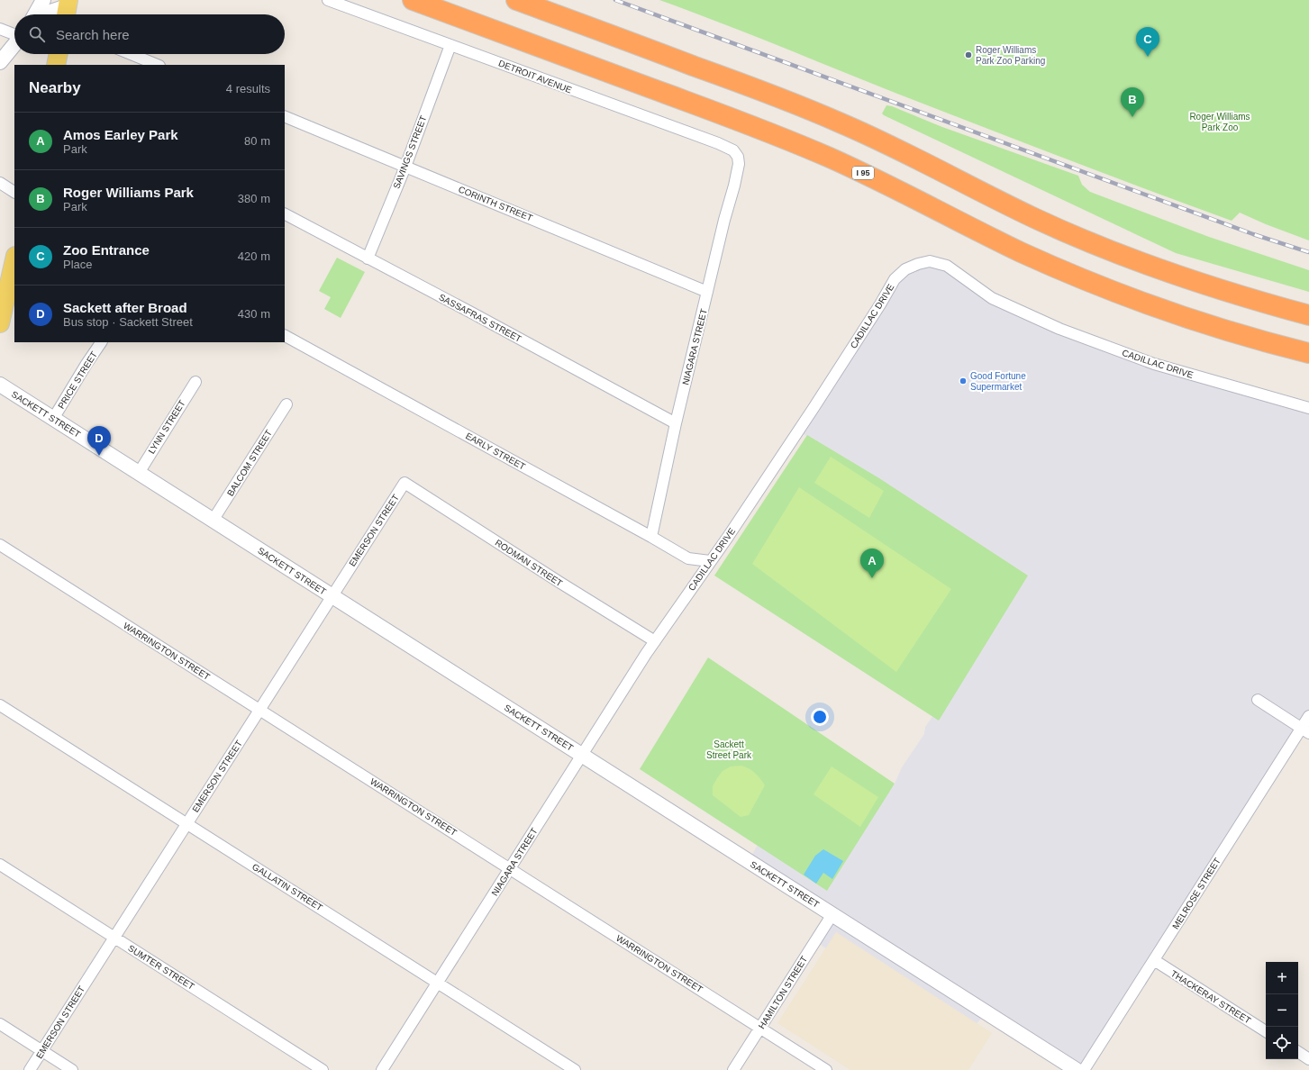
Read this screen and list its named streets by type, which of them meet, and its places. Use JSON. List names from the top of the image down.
{
  "streets": {
    "highway": ["I 95"],
    "street": [
      "DETROIT AVENUE",
      "SAVINGS STREET",
      "CORINTH STREET",
      "CADILLAC DRIVE",
      "SASSAFRAS STREET",
      "NIAGARA STREET",
      "PRICE STREET",
      "SACKETT STREET",
      "LYNN STREET",
      "EARLY STREET",
      "BALCOM STREET",
      "EMERSON STREET",
      "RODMAN STREET",
      "WARRINGTON STREET",
      "GALLATIN STREET",
      "MELROSE STREET",
      "SUMTER STREET",
      "HAMILTON STREET",
      "THACKERAY STREET"
    ]
  },
  "crossings": [
    ["DETROIT AVENUE", "SAVINGS STREET"],
    ["DETROIT AVENUE", "NIAGARA STREET"],
    ["SAVINGS STREET", "CORINTH STREET"],
    ["SAVINGS STREET", "SASSAFRAS STREET"],
    ["CORINTH STREET", "NIAGARA STREET"],
    ["CADILLAC DRIVE", "NIAGARA STREET"],
    ["CADILLAC DRIVE", "EARLY STREET"],
    ["CADILLAC DRIVE", "RODMAN STREET"],
    ["SASSAFRAS STREET", "NIAGARA STREET"],
    ["NIAGARA STREET", "SACKETT STREET"],
    ["NIAGARA STREET", "EARLY STREET"],
    ["NIAGARA STREET", "WARRINGTON STREET"],
    ["NIAGARA STREET", "GALLATIN STREET"],
    ["PRICE STREET", "SACKETT STREET"],
    ["SACKETT STREET", "LYNN STREET"],
    ["SACKETT STREET", "BALCOM STREET"],
    ["SACKETT STREET", "EMERSON STREET"],
    ["SACKETT STREET", "HAMILTON STREET"],
    ["EMERSON STREET", "RODMAN STREET"],
    ["EMERSON STREET", "WARRINGTON STREET"],
    ["EMERSON STREET", "GALLATIN STREET"],
    ["EMERSON STREET", "SUMTER STREET"],
    ["WARRINGTON STREET", "HAMILTON STREET"],
    ["MELROSE STREET", "THACKERAY STREET"]
  ],
  "parks": ["Roger Williams Park Zoo", "Sackett Street Park"],
  "places": ["Roger Williams Park Zoo Parking", "Good Fortune Supermarket"],
  "page": {
    "search": "Search here",
    "pins": [
      "C",
      "B",
      "D",
      "A"
    ],
    "heading": ["Nearby", "4 results"],
    "list": [
      {
        "mark": "A",
        "name": "Amos Earley Park",
        "note": "Park",
        "value": "80 m"
      },
      {
        "mark": "B",
        "name": "Roger Williams Park",
        "note": "Park",
        "value": "380 m"
      },
      {
        "mark": "C",
        "name": "Zoo Entrance",
        "note": "Place",
        "value": "420 m"
      },
      {
        "mark": "D",
        "name": "Sackett after Broad",
        "note": "Bus stop · Sackett Street",
        "value": "430 m"
      }
    ],
    "map_buttons": ["+", "−"]
  }
}
